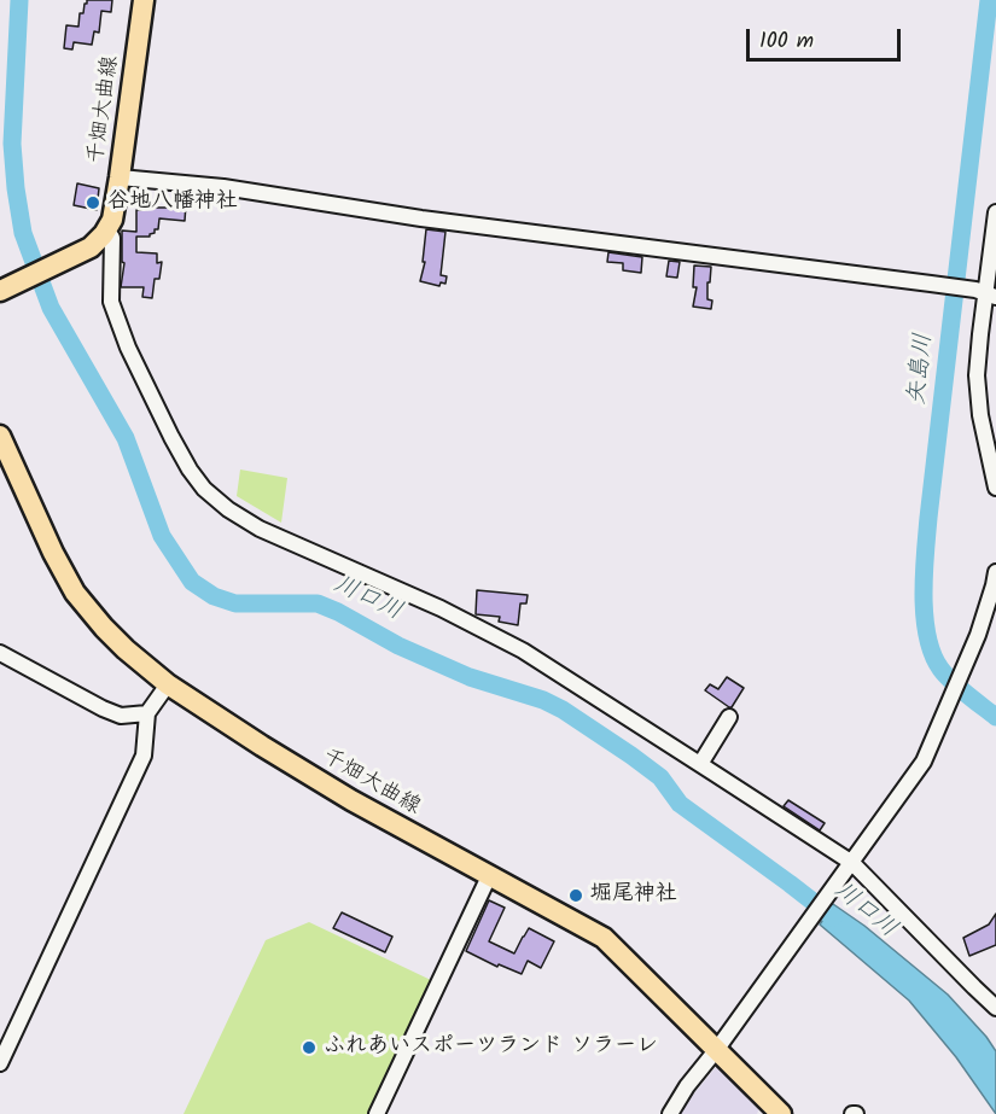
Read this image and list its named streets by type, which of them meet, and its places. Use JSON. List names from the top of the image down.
{
  "streets": {
    "main road": ["千畑大曲線"]
  },
  "water": ["矢島川", "川口川"],
  "places": ["谷地八幡神社", "堀尾神社", "ふれあいスポーツランド ソラーレ"],
  "scale_bar": "100 m"
}
